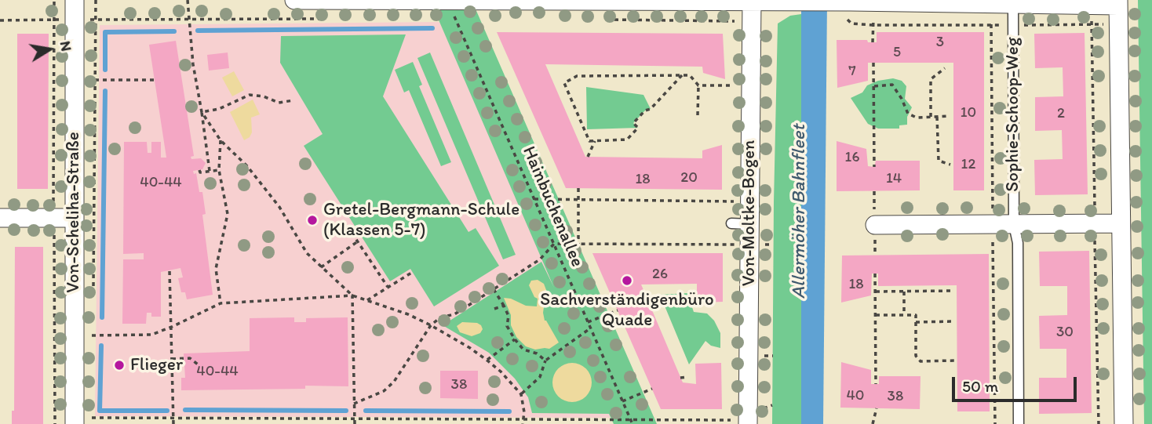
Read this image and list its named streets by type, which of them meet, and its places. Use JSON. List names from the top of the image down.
{
  "streets": {
    "street": ["Von-Scheliha-Straße", "Von-Moltke-Bogen"],
    "lane": ["Sophie-Schoop-Weg"],
    "path": ["Hainbuchenallee"]
  },
  "water": ["Allermöher Bahnfleet"],
  "places": ["Gretel-Bergmann-Schule (Klassen 5-7)", "Sachverständigenbüro Quade", "Flieger"],
  "house_numbers": [
    "3",
    "5",
    "7",
    "10",
    "2",
    "16",
    "12",
    "20",
    "14",
    "18",
    "40-44",
    "26",
    "18",
    "30",
    "40-44",
    "38",
    "40",
    "38"
  ],
  "scale_bar": "50 m",
  "north": "right"
}
